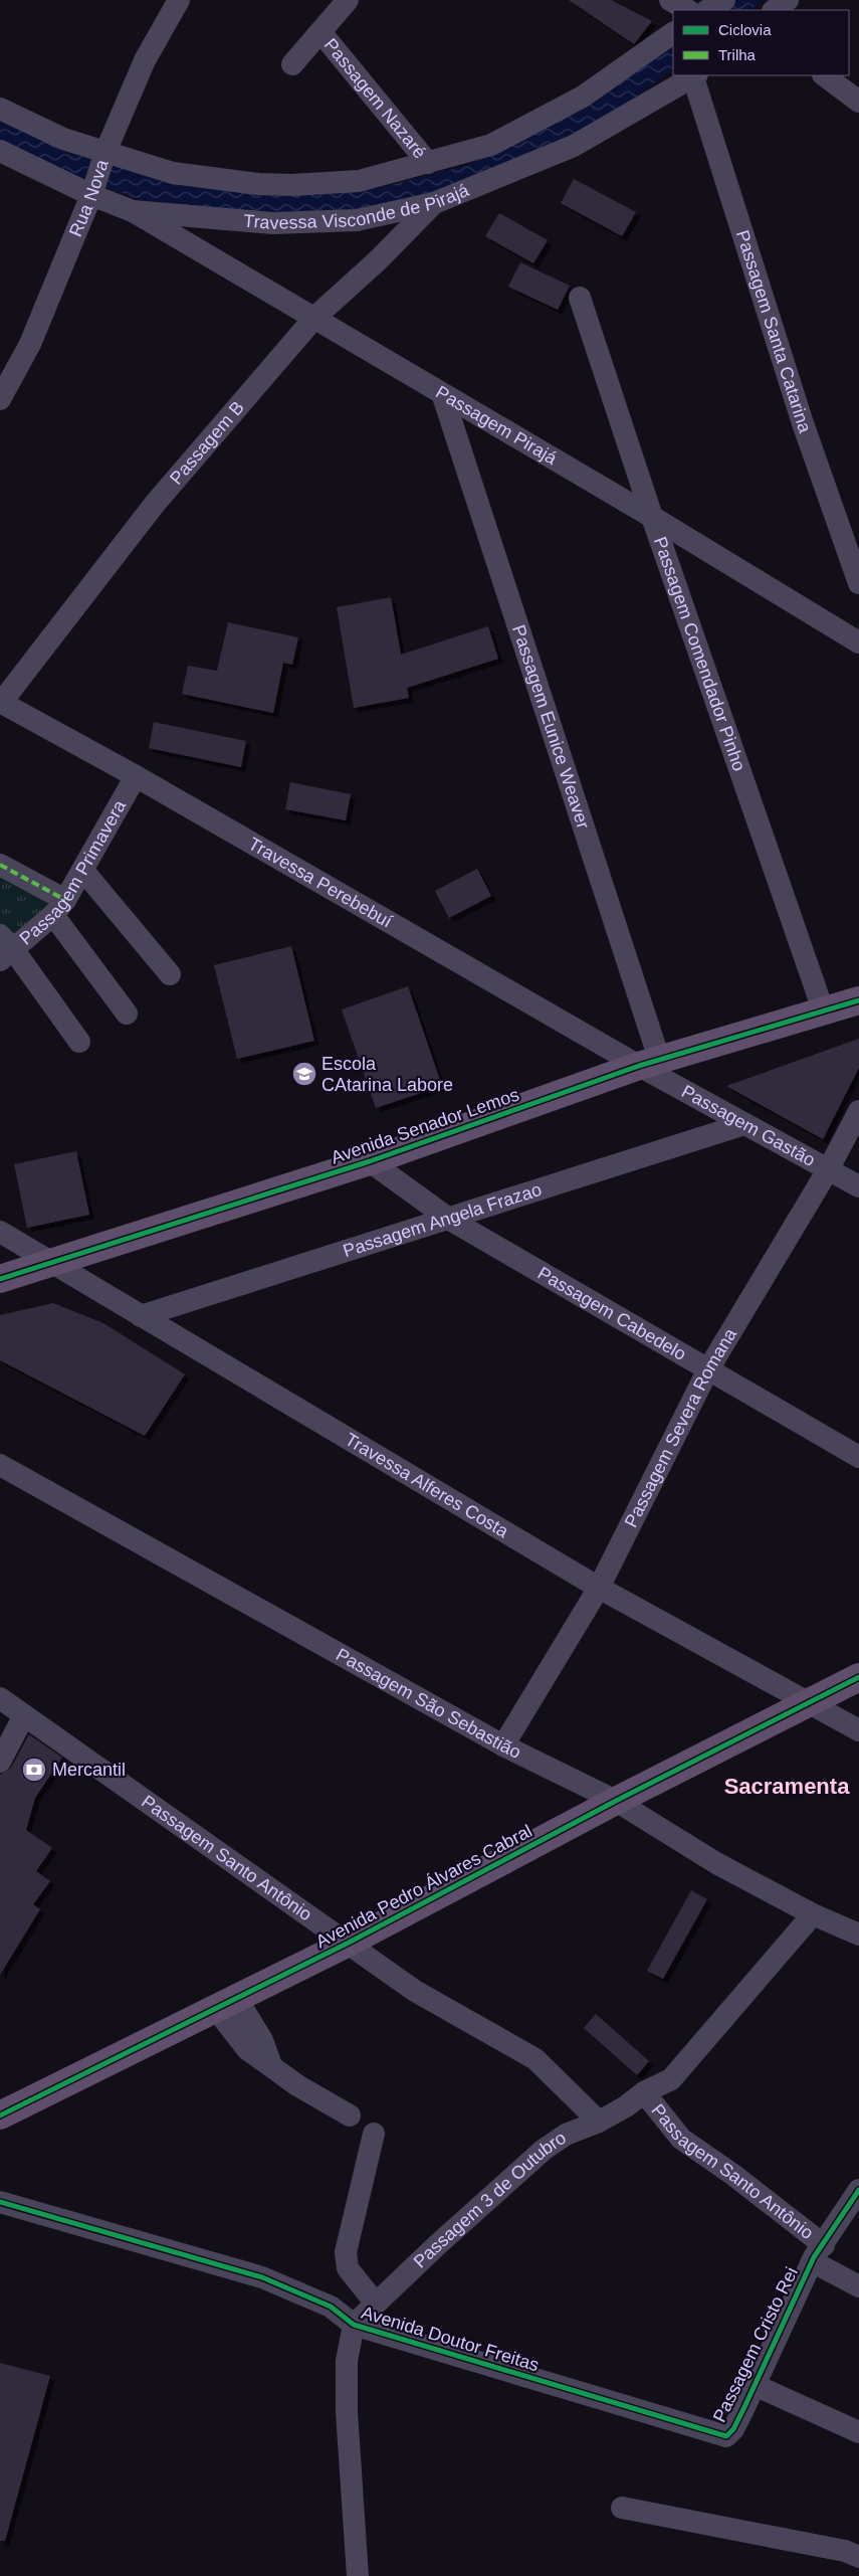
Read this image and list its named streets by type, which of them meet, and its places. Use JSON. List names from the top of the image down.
{
  "streets": {
    "main road": ["Avenida Senador Lemos", "Avenida Pedro Álvares Cabral"],
    "street": [
      "Passagem Nazaré",
      "Rua Nova",
      "Travessa Visconde de Pirajá",
      "Passagem Santa Catarina",
      "Passagem Pirajá",
      "Passagem B",
      "Passagem Comendador Pinho",
      "Passagem Eunice Weaver",
      "Passagem Primavera",
      "Travessa Perebebuí",
      "Passagem Gastão",
      "Passagem Angela Frazao",
      "Passagem Cabedelo",
      "Passagem Severa Romana",
      "Travessa Alferes Costa",
      "Passagem São Sebastião",
      "Passagem Santo Antônio",
      "Passagem 3 de Outubro",
      "Avenida Doutor Freitas",
      "Passagem Cristo Rei"
    ]
  },
  "crossings": [
    ["Passagem Nazaré", "Travessa Visconde de Pirajá"],
    ["Rua Nova", "Travessa Visconde de Pirajá"],
    ["Travessa Visconde de Pirajá", "Passagem Santa Catarina"],
    ["Travessa Visconde de Pirajá", "Passagem Pirajá"],
    ["Travessa Visconde de Pirajá", "Passagem B"],
    ["Passagem Pirajá", "Passagem B"],
    ["Passagem Pirajá", "Passagem Comendador Pinho"],
    ["Passagem Pirajá", "Passagem Eunice Weaver"],
    ["Passagem B", "Travessa Perebebuí"],
    ["Passagem Comendador Pinho", "Avenida Senador Lemos"],
    ["Passagem Eunice Weaver", "Travessa Perebebuí"],
    ["Passagem Eunice Weaver", "Passagem Gastão"],
    ["Passagem Eunice Weaver", "Avenida Senador Lemos"],
    ["Passagem Primavera", "Travessa Perebebuí"],
    ["Travessa Perebebuí", "Passagem Gastão"],
    ["Travessa Perebebuí", "Avenida Senador Lemos"],
    ["Passagem Gastão", "Avenida Senador Lemos"],
    ["Passagem Gastão", "Passagem Angela Frazao"],
    ["Passagem Gastão", "Passagem Severa Romana"],
    ["Avenida Senador Lemos", "Passagem Cabedelo"],
    ["Avenida Senador Lemos", "Travessa Alferes Costa"],
    ["Passagem Angela Frazao", "Passagem Cabedelo"],
    ["Passagem Angela Frazao", "Travessa Alferes Costa"],
    ["Passagem Cabedelo", "Passagem Severa Romana"],
    ["Passagem Severa Romana", "Travessa Alferes Costa"],
    ["Passagem Severa Romana", "Passagem São Sebastião"],
    ["Travessa Alferes Costa", "Avenida Pedro Álvares Cabral"],
    ["Passagem São Sebastião", "Avenida Pedro Álvares Cabral"],
    ["Passagem São Sebastião", "Passagem 3 de Outubro"],
    ["Passagem Santo Antônio", "Avenida Pedro Álvares Cabral"],
    ["Passagem Santo Antônio", "Passagem 3 de Outubro"],
    ["Passagem Santo Antônio", "Passagem Cristo Rei"],
    ["Passagem 3 de Outubro", "Avenida Doutor Freitas"],
    ["Avenida Doutor Freitas", "Passagem Cristo Rei"]
  ],
  "districts": ["Sacramenta"],
  "places": {
    "school or university": ["Escola CAtarina Labore"],
    "bank": ["Mercantil"]
  },
  "legend": ["Ciclovia", "Trilha"]
}
